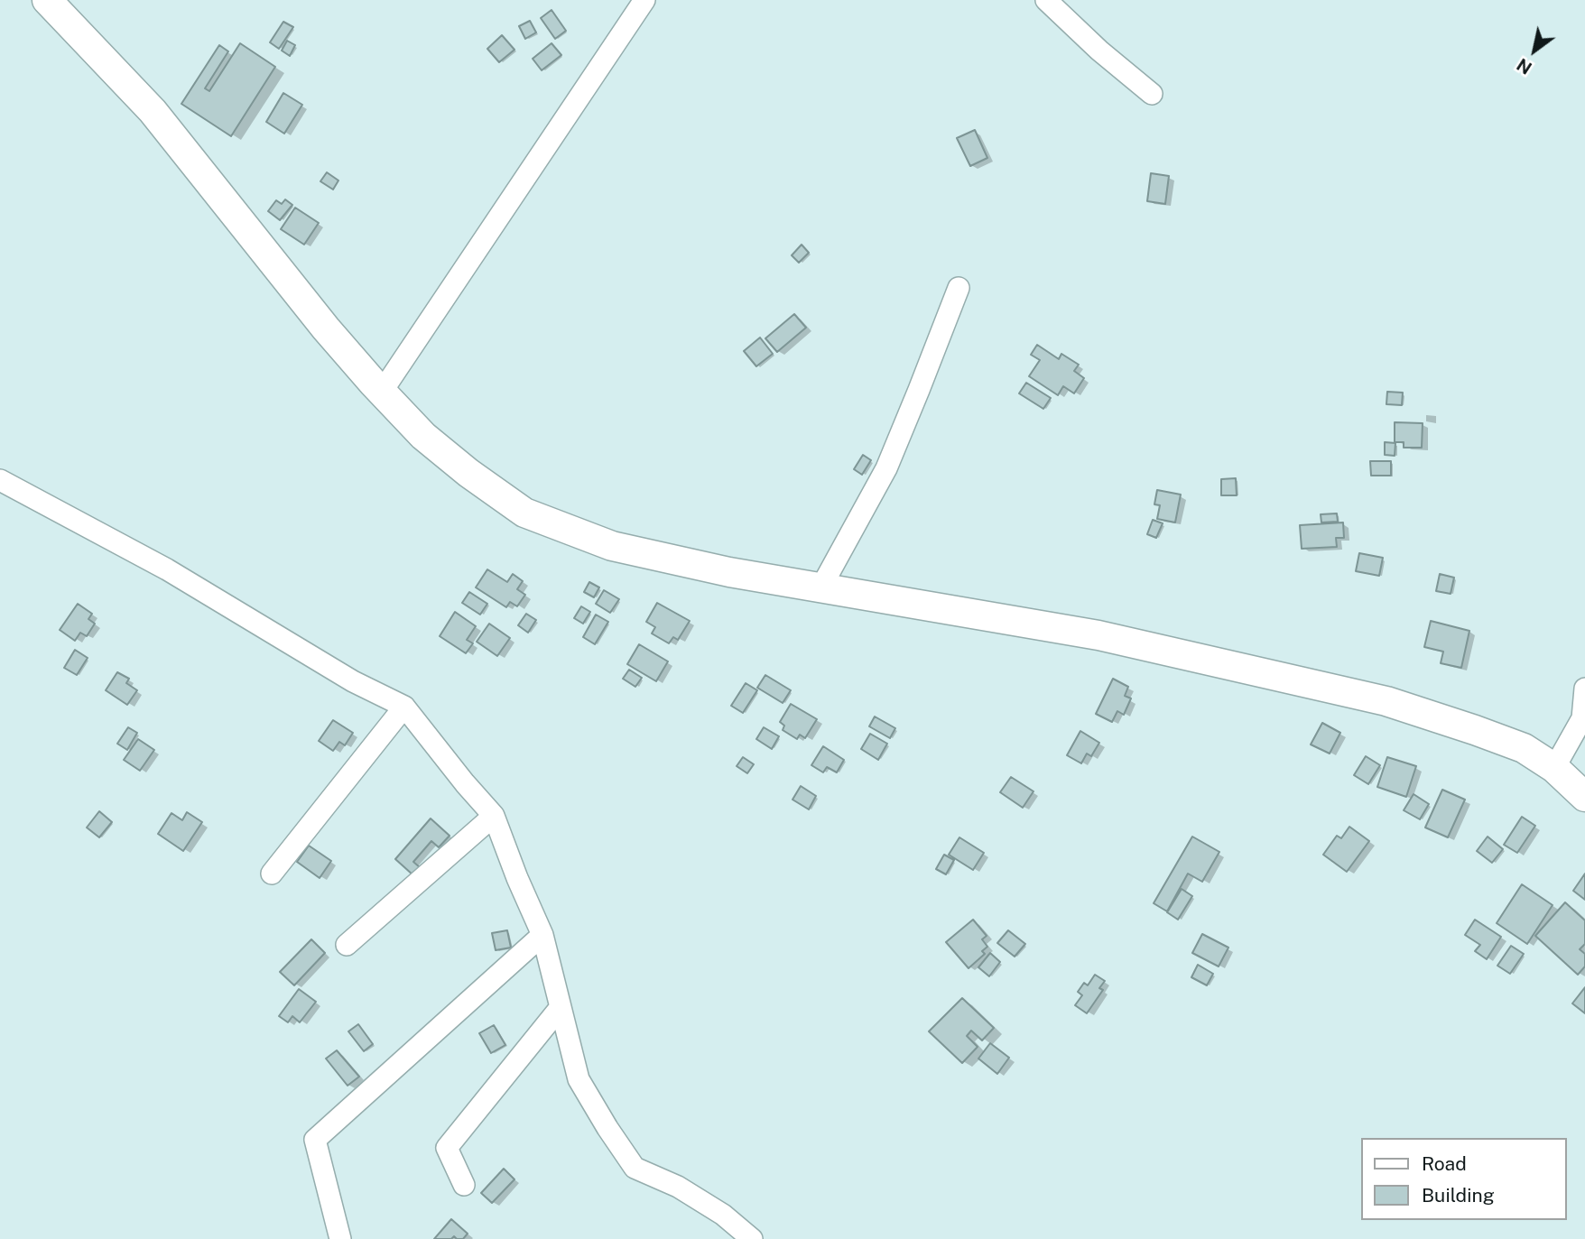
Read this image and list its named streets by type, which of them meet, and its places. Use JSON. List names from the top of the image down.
{
  "legend": ["Road", "Building"],
  "north": "bottom left"
}
